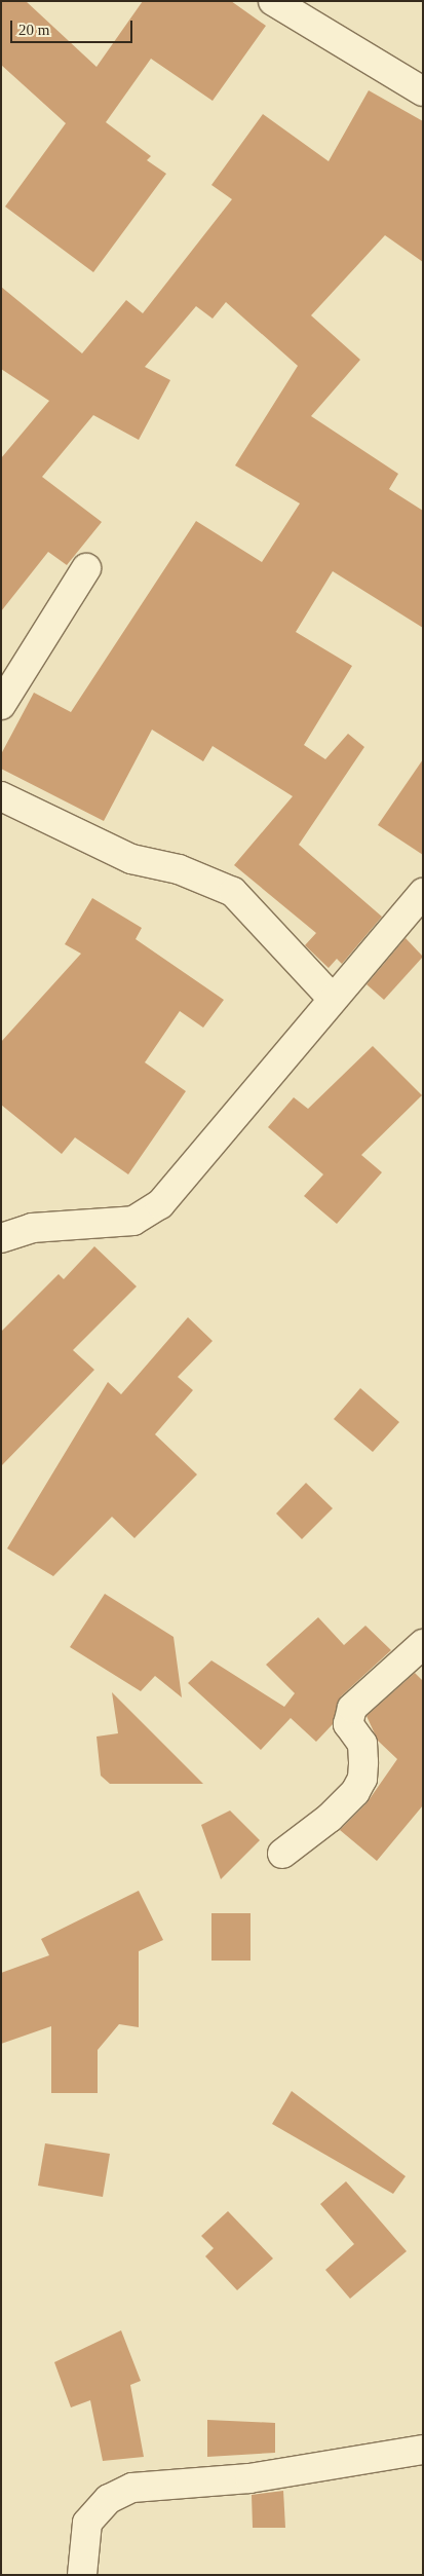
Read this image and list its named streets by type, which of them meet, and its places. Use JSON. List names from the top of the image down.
{
  "scale_bar": "20 m"
}
